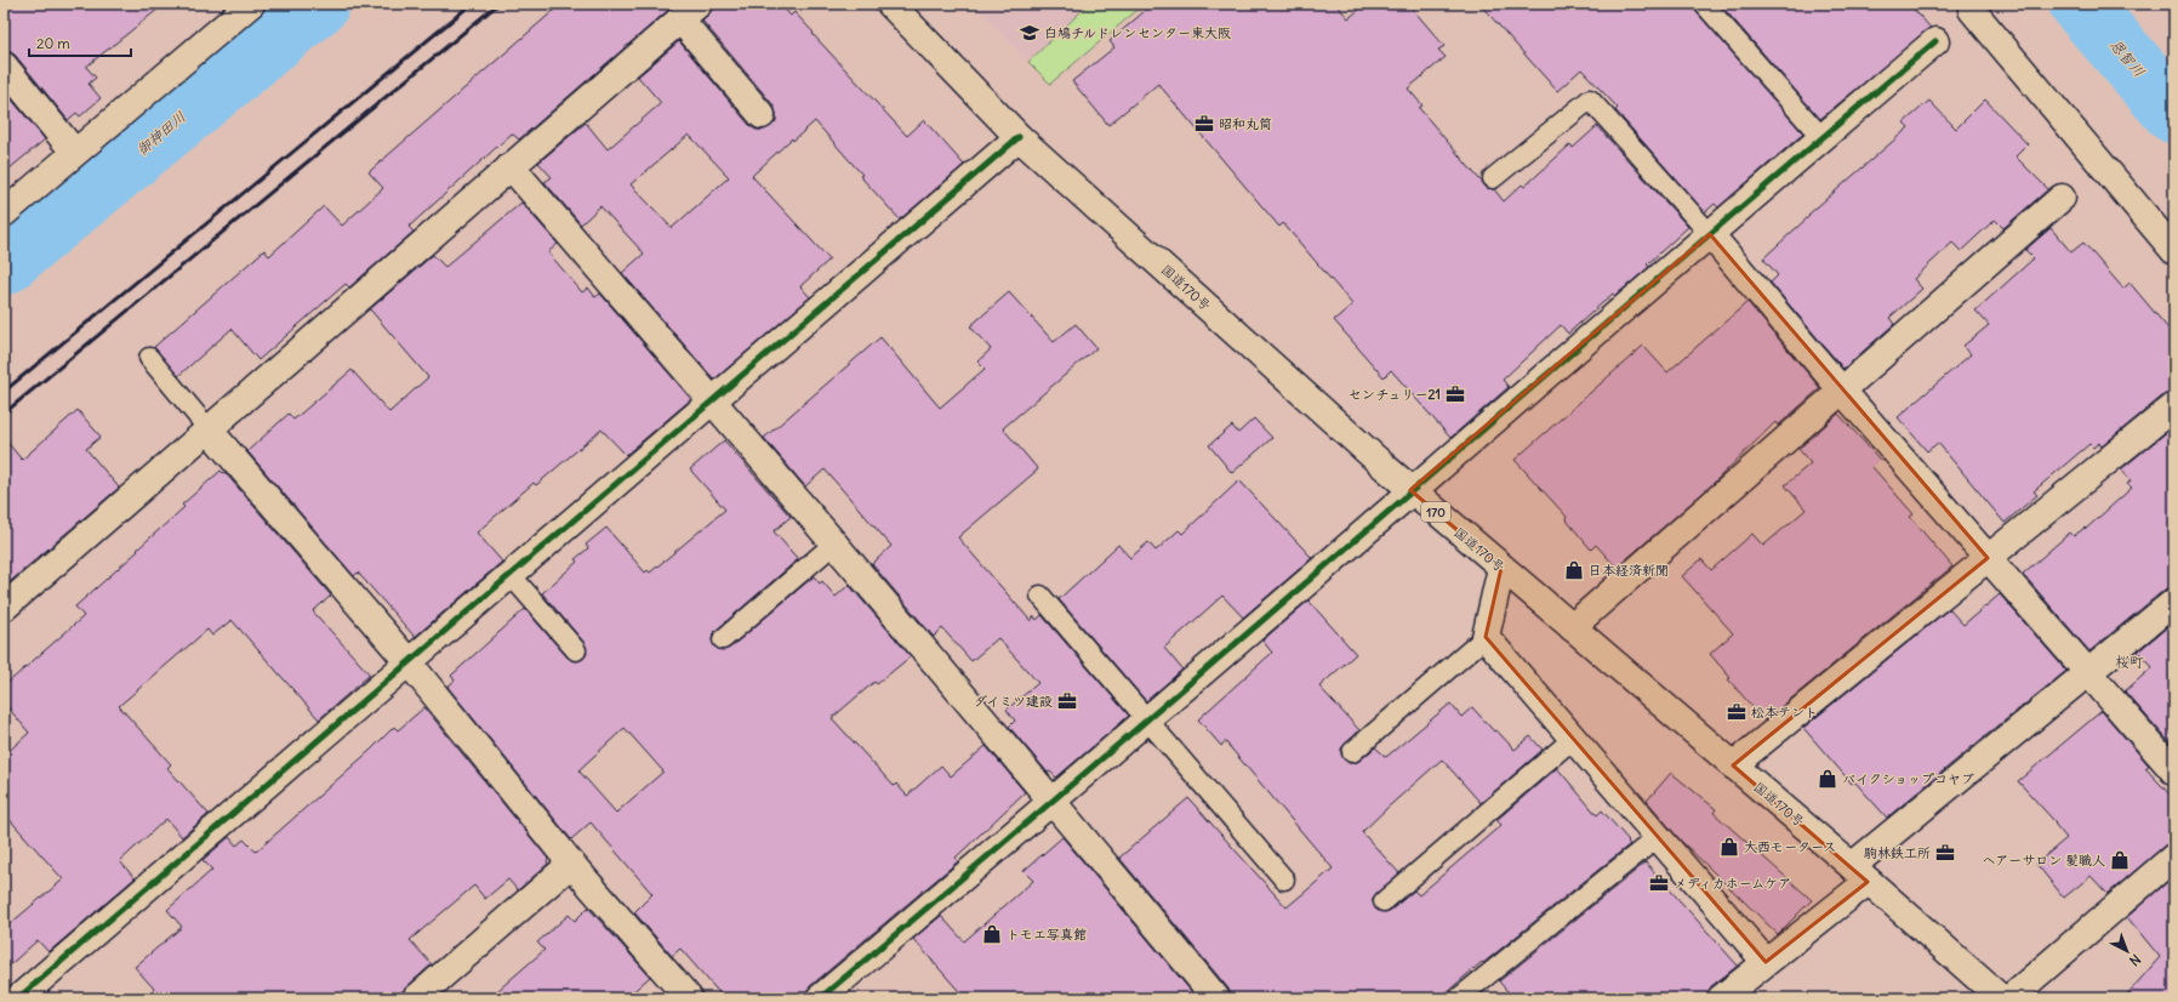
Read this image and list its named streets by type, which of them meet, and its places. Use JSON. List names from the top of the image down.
{
  "streets": {
    "main road": ["国道170号", "170"]
  },
  "districts": ["桜町"],
  "water": ["恩智川", "御神田川"],
  "places": {
    "school or university": ["白鳩チルドレンセンター東大阪"],
    "office": [
      "昭和丸筒",
      "センチュリー21",
      "ダイミツ建設",
      "松本テント",
      "駒林鉄工所",
      "メディカホームケア"
    ],
    "shop": [
      "日本経済新聞",
      "バイクショップコヤブ",
      "大西モータース",
      "ヘアーサロン 髪職人",
      "トモエ写真館"
    ]
  },
  "scale_bar": "20 m",
  "north": "bottom right"
}
